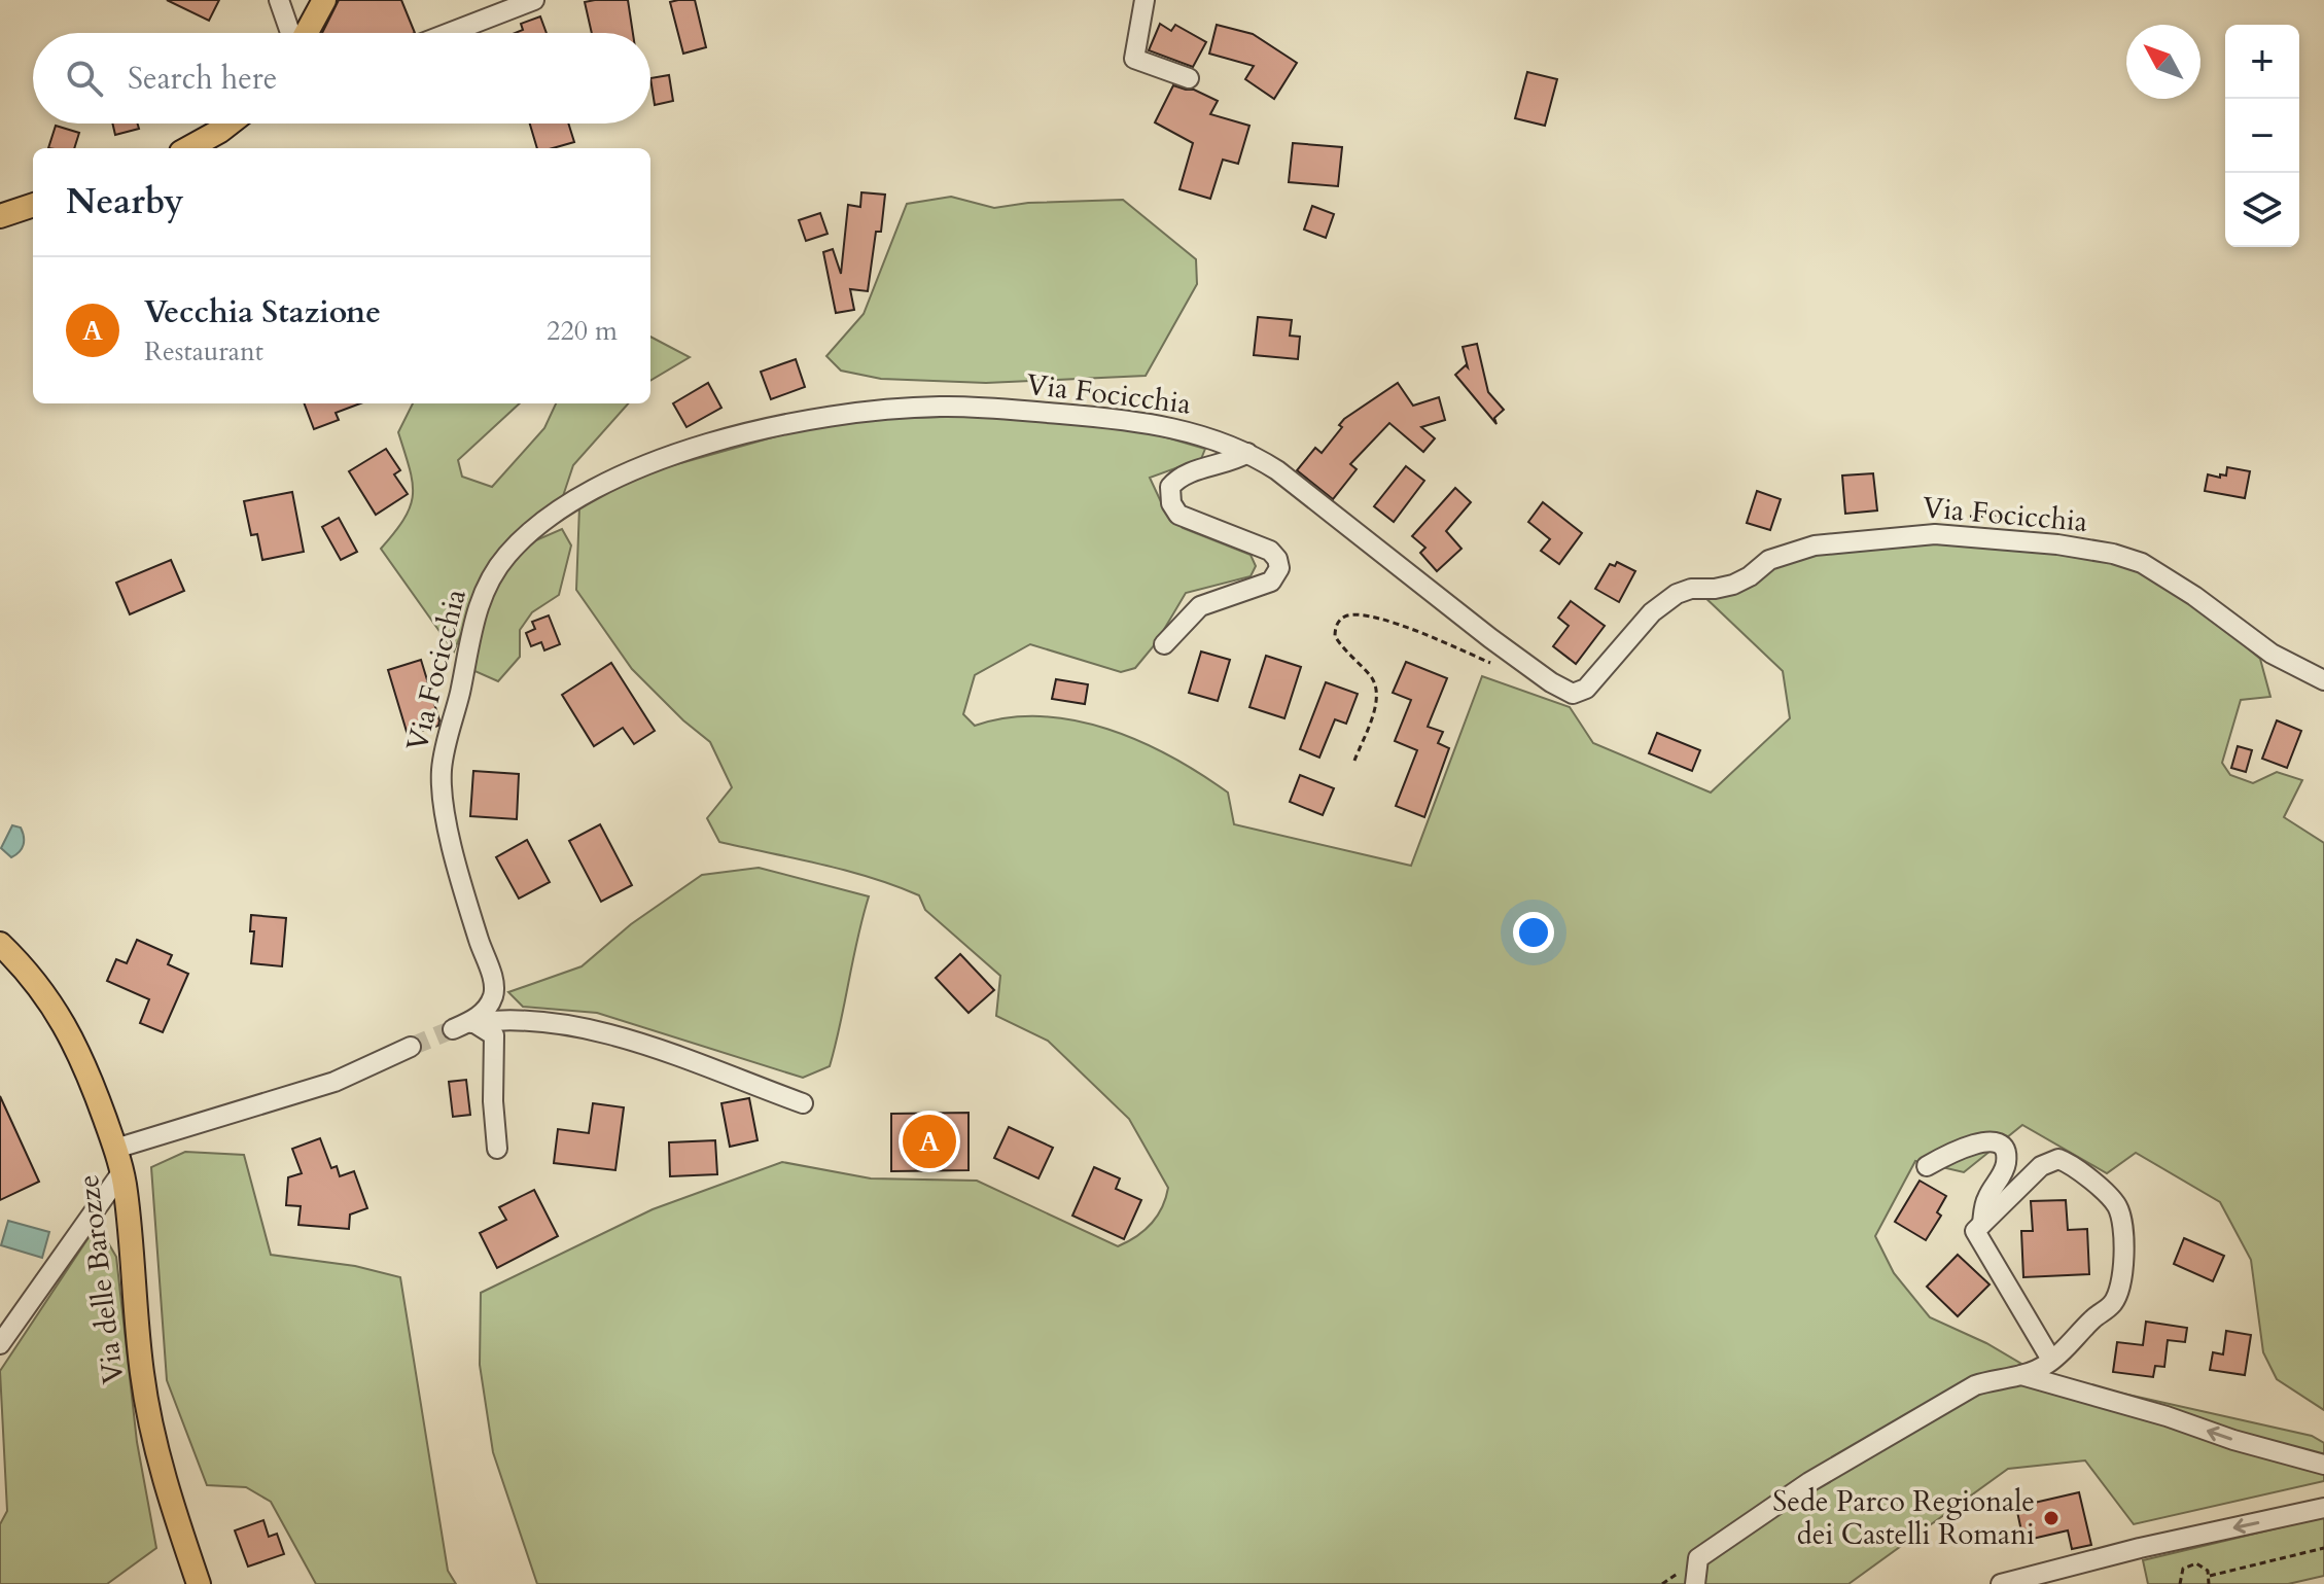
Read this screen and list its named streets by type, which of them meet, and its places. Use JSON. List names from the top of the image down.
{
  "streets": {
    "main road": ["Via delle Barozze"],
    "street": ["Via Focicchia"]
  },
  "places": ["Sede Parco Regionale dei Castelli Romani"],
  "north": "top left",
  "page": {
    "map_buttons": ["+", "−"],
    "search": "Search here",
    "heading": "Nearby",
    "list": [
      {
        "mark": "A",
        "name": "Vecchia Stazione",
        "note": "Restaurant",
        "value": "220 m"
      }
    ],
    "pins": "A"
  }
}
